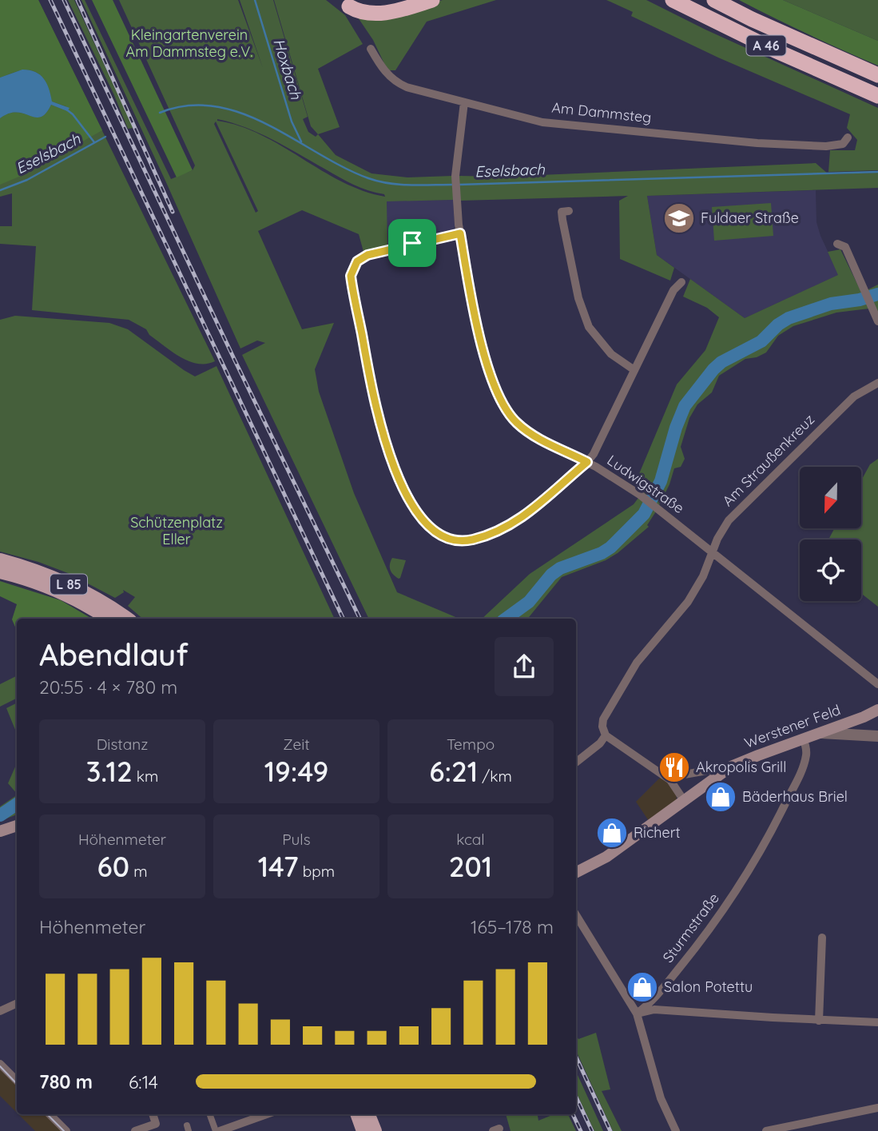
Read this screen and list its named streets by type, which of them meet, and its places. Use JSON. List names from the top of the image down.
{
  "streets": {
    "highway": ["A 46"],
    "main road": ["L 85", "Werstener Feld"],
    "street": [
      "Am Dammsteg",
      "Am Straußenkreuz",
      "Ludwigstraße",
      "Sturmstraße"
    ]
  },
  "crossings": [
    ["Am Dammsteg", "Ludwigstraße"],
    ["Am Straußenkreuz", "Ludwigstraße"],
    ["Werstener Feld", "Sturmstraße"]
  ],
  "water": ["Hoxbach", "Eselsbach"],
  "parks": ["Kleingartenverein Am Dammsteg e.V.", "Schützenplatz Eller"],
  "places": {
    "school or university": ["Fuldaer Straße"],
    "restaurant": ["Akropolis Grill"],
    "shop": ["Bäderhaus Briel", "Richert", "Salon Potettu"]
  },
  "north": "bottom",
  "page": {
    "heading": ["Abendlauf", "20:55 · 4 × 780 m"],
    "stats": [
      ["Distanz", "3.12 km"],
      ["Zeit", "19:49"],
      ["Tempo", "6:21 /km"],
      ["Höhenmeter", "60 m"],
      ["Puls", "147 bpm"],
      ["kcal", "201"]
    ],
    "chart": ["Höhenmeter", "165–178 m"],
    "list": [
      {
        "name": "780 m",
        "note": "6:14"
      }
    ]
  }
}
